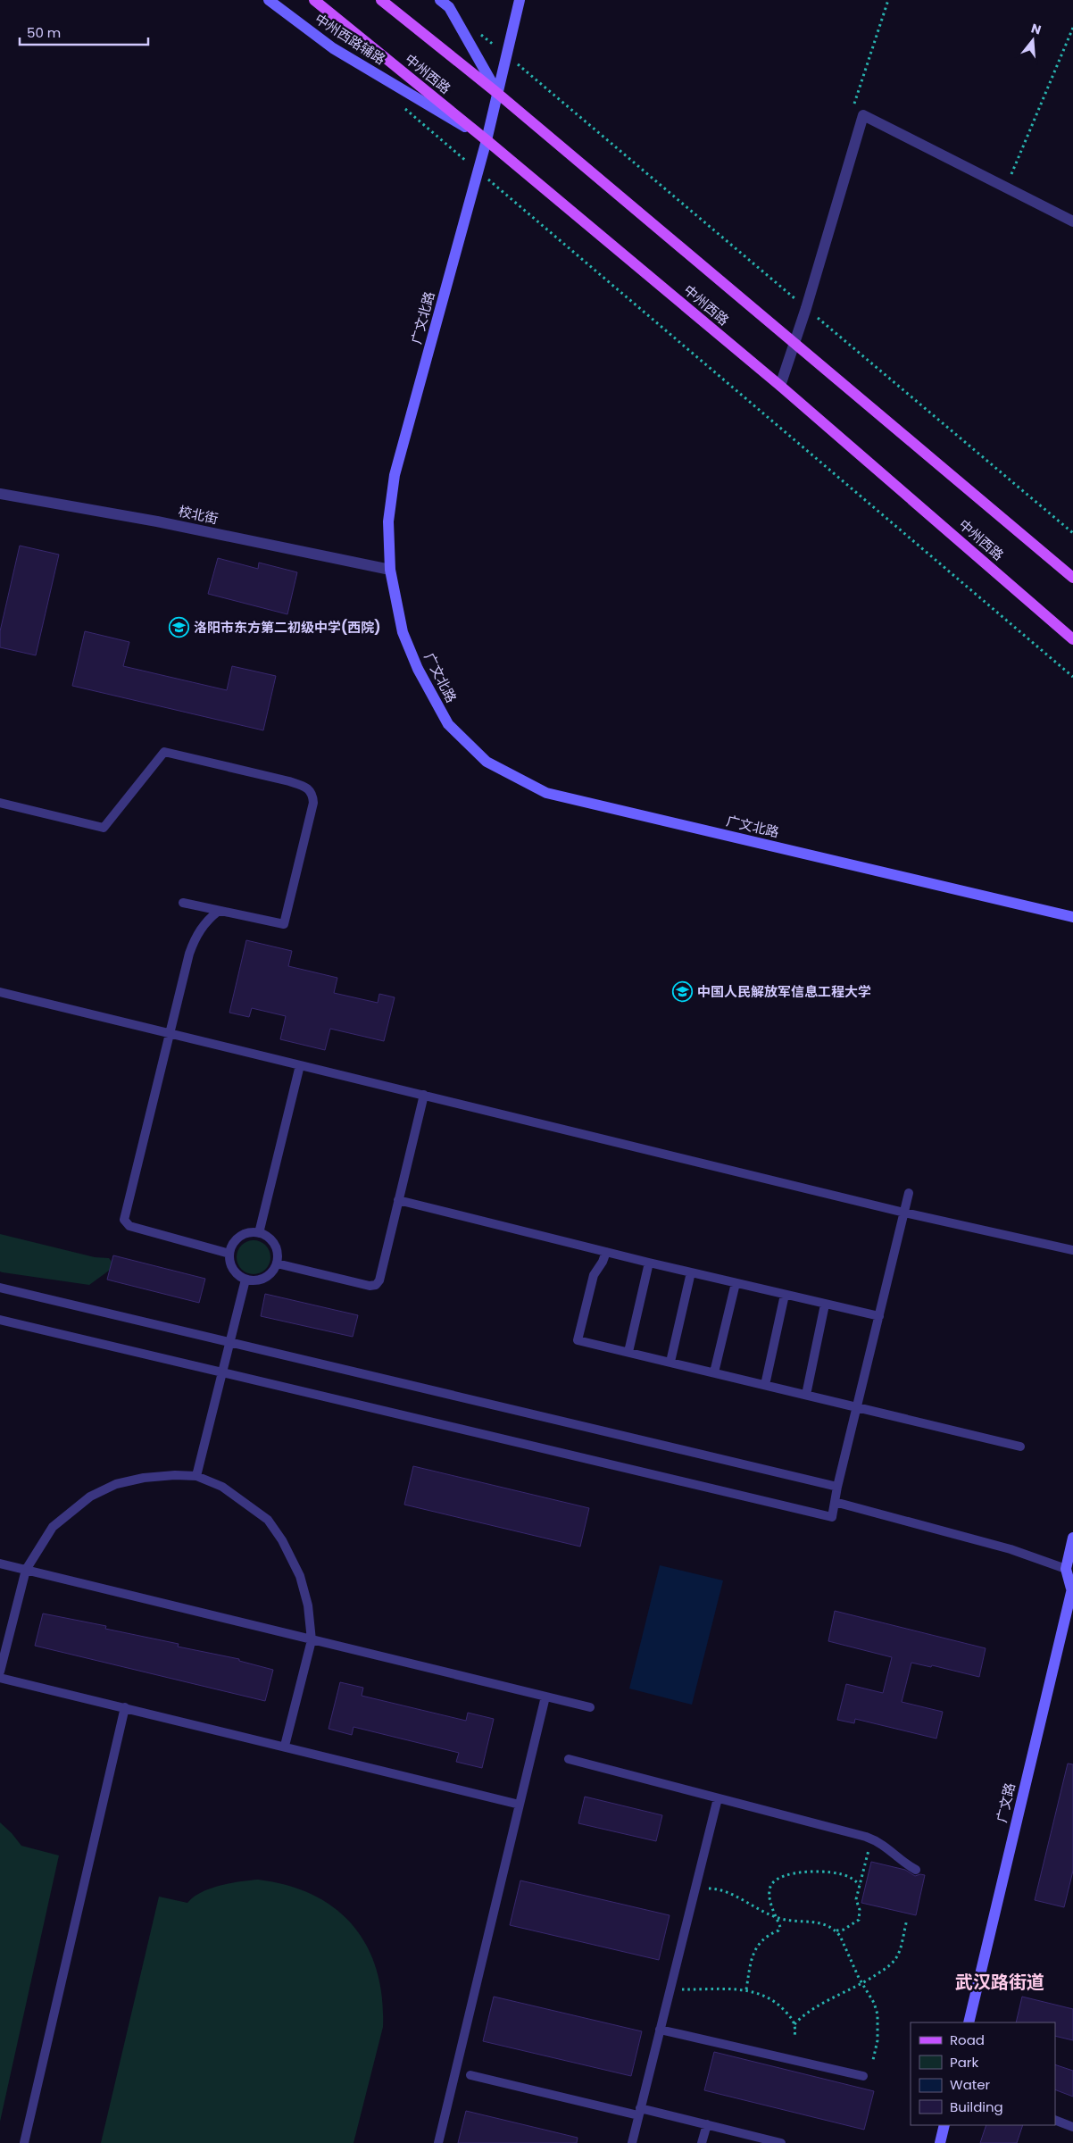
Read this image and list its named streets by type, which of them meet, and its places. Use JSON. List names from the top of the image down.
{
  "streets": {
    "main road": ["中州西路"],
    "street": [
      "中州西路辅路",
      "广文北路",
      "校北街",
      "广文路"
    ]
  },
  "crossings": [
    ["中州西路辅路", "中州西路"],
    ["中州西路辅路", "广文北路"],
    ["中州西路", "广文北路"],
    ["广文北路", "校北街"]
  ],
  "districts": ["武汉路街道"],
  "places": {
    "school or university": ["洛阳市东方第二初级中学(西院)", "中国人民解放军信息工程大学"]
  },
  "legend": [
    "Road",
    "Park",
    "Water",
    "Building"
  ],
  "scale_bar": "50 m",
  "north": "top"
}
